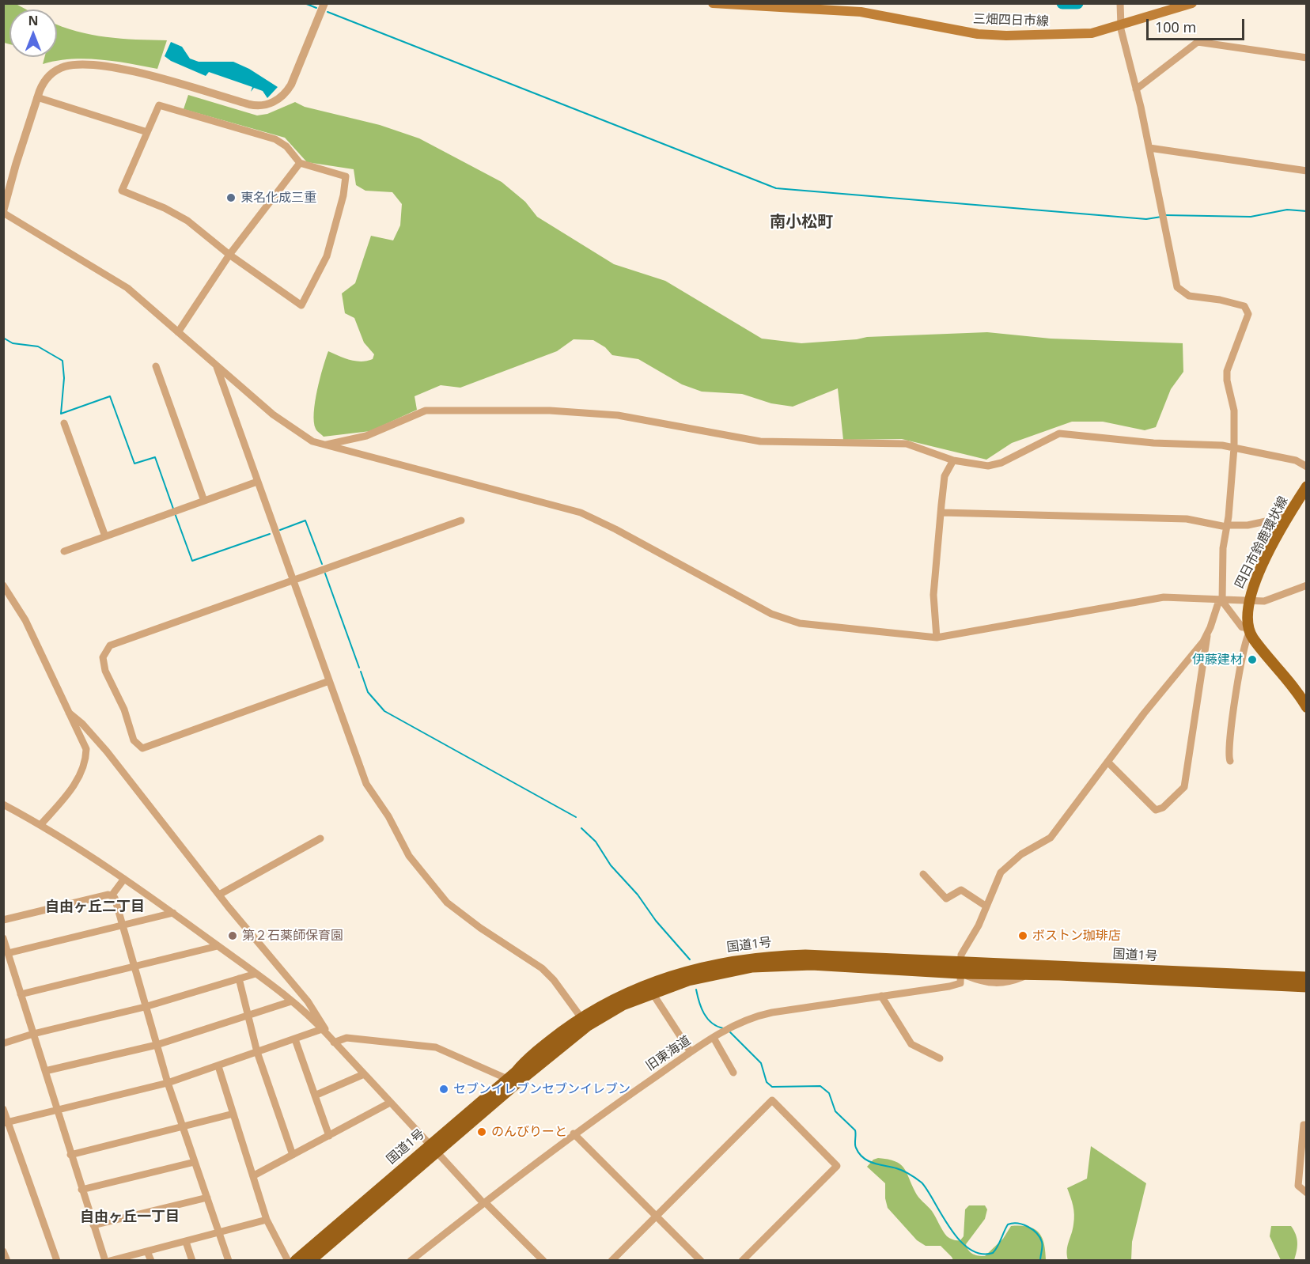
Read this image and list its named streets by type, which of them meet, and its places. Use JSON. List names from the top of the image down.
{
  "streets": {
    "highway": ["国道1号"],
    "main road": ["三畑四日市線", "四日市鈴鹿環状線"],
    "street": ["旧東海道"]
  },
  "crossings": [
    ["国道1号", "旧東海道"]
  ],
  "districts": ["南小松町", "自由ヶ丘二丁目", "自由ヶ丘一丁目"],
  "places": [
    "東名化成三重",
    "伊藤建材",
    "第２石薬師保育園",
    "ボストン珈琲店",
    "セブンイレブンセブンイレブン",
    "のんびりーと"
  ],
  "scale_bar": "100 m",
  "north": "top"
}
